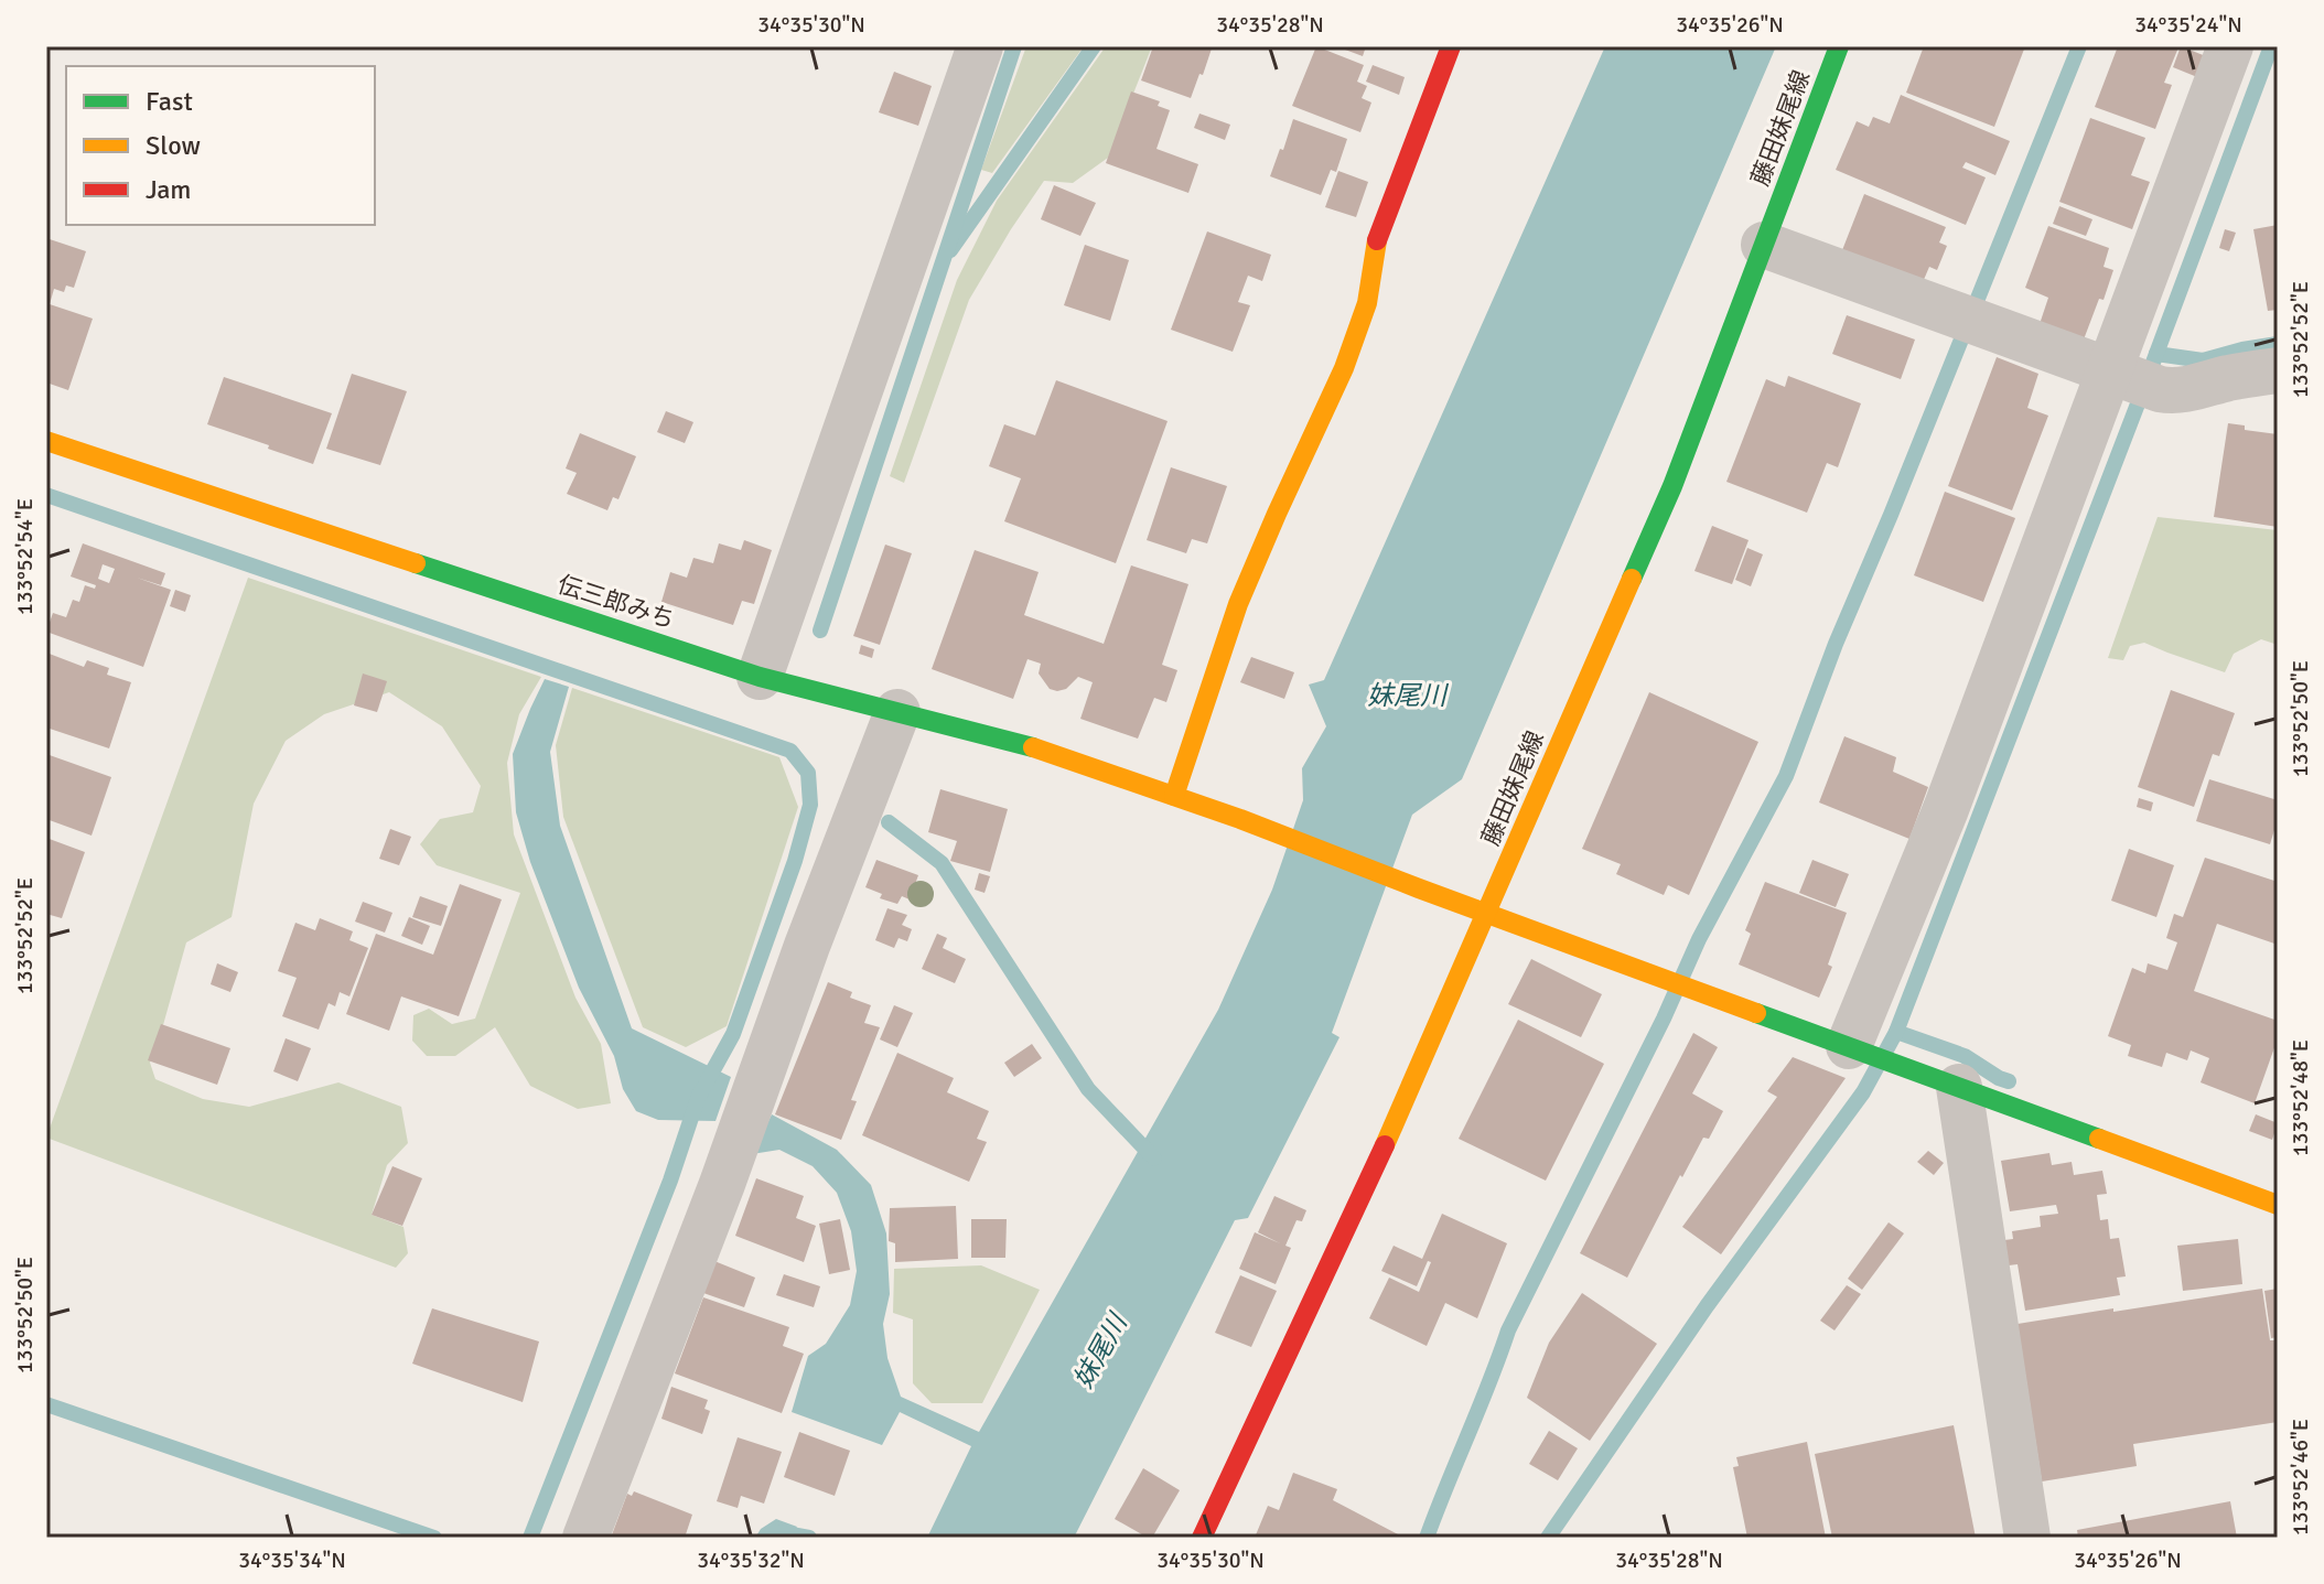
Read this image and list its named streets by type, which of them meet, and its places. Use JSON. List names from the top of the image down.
{
  "streets": {
    "street": ["藤田妹尾線", "伝三郎みち"]
  },
  "crossings": [
    ["藤田妹尾線", "伝三郎みち"]
  ],
  "water": ["妹尾川"],
  "legend": ["Fast", "Slow", "Jam"],
  "coordinates": [
    "34°35'30\"N",
    "34°35'28\"N",
    "34°35'26\"N",
    "34°35'24\"N",
    "133°52'52\"E",
    "133°52'54\"E",
    "133°52'50\"E",
    "133°52'48\"E",
    "133°52'46\"E",
    "34°35'34\"N",
    "34°35'32\"N"
  ]
}
